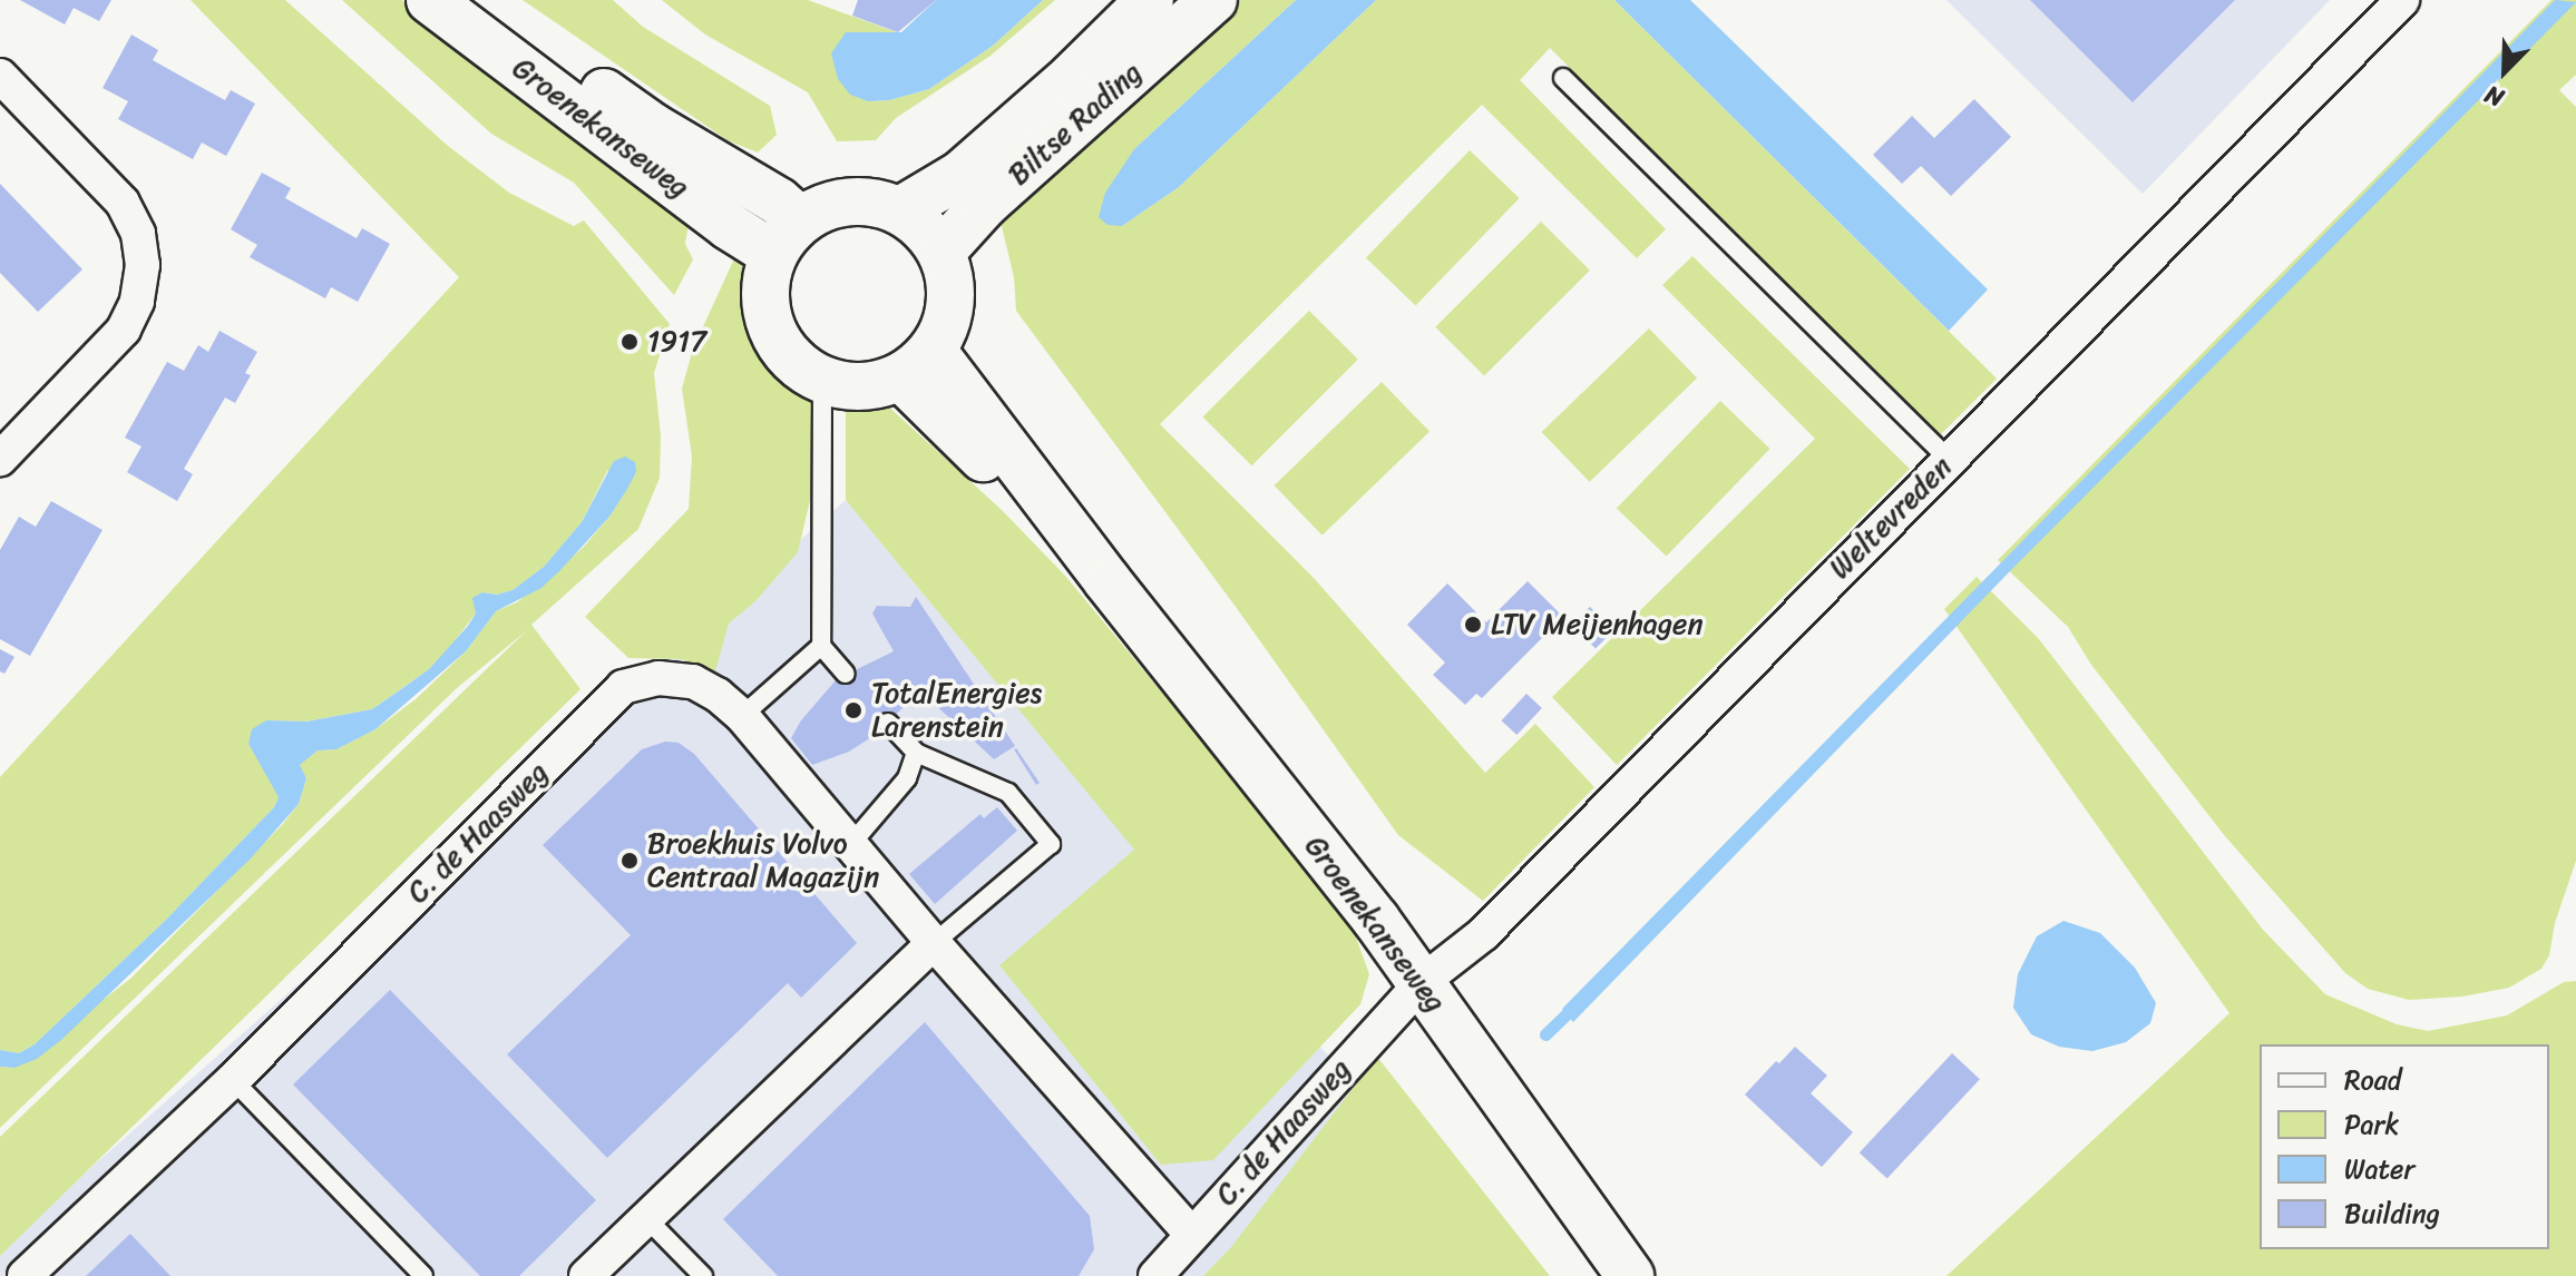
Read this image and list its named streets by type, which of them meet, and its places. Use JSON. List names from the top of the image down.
{
  "streets": {
    "main road": ["Biltse Rading", "Groenekanseweg"],
    "street": ["Weltevreden", "C. de Haasweg"]
  },
  "crossings": [
    ["Biltse Rading", "Groenekanseweg"],
    ["Groenekanseweg", "Weltevreden"],
    ["Weltevreden", "C. de Haasweg"]
  ],
  "places": [
    "1917",
    "LTV Meijenhagen",
    "TotalEnergies Larenstein",
    "Broekhuis Volvo Centraal Magazijn"
  ],
  "legend": [
    "Road",
    "Park",
    "Water",
    "Building"
  ],
  "north": "bottom left"
}
